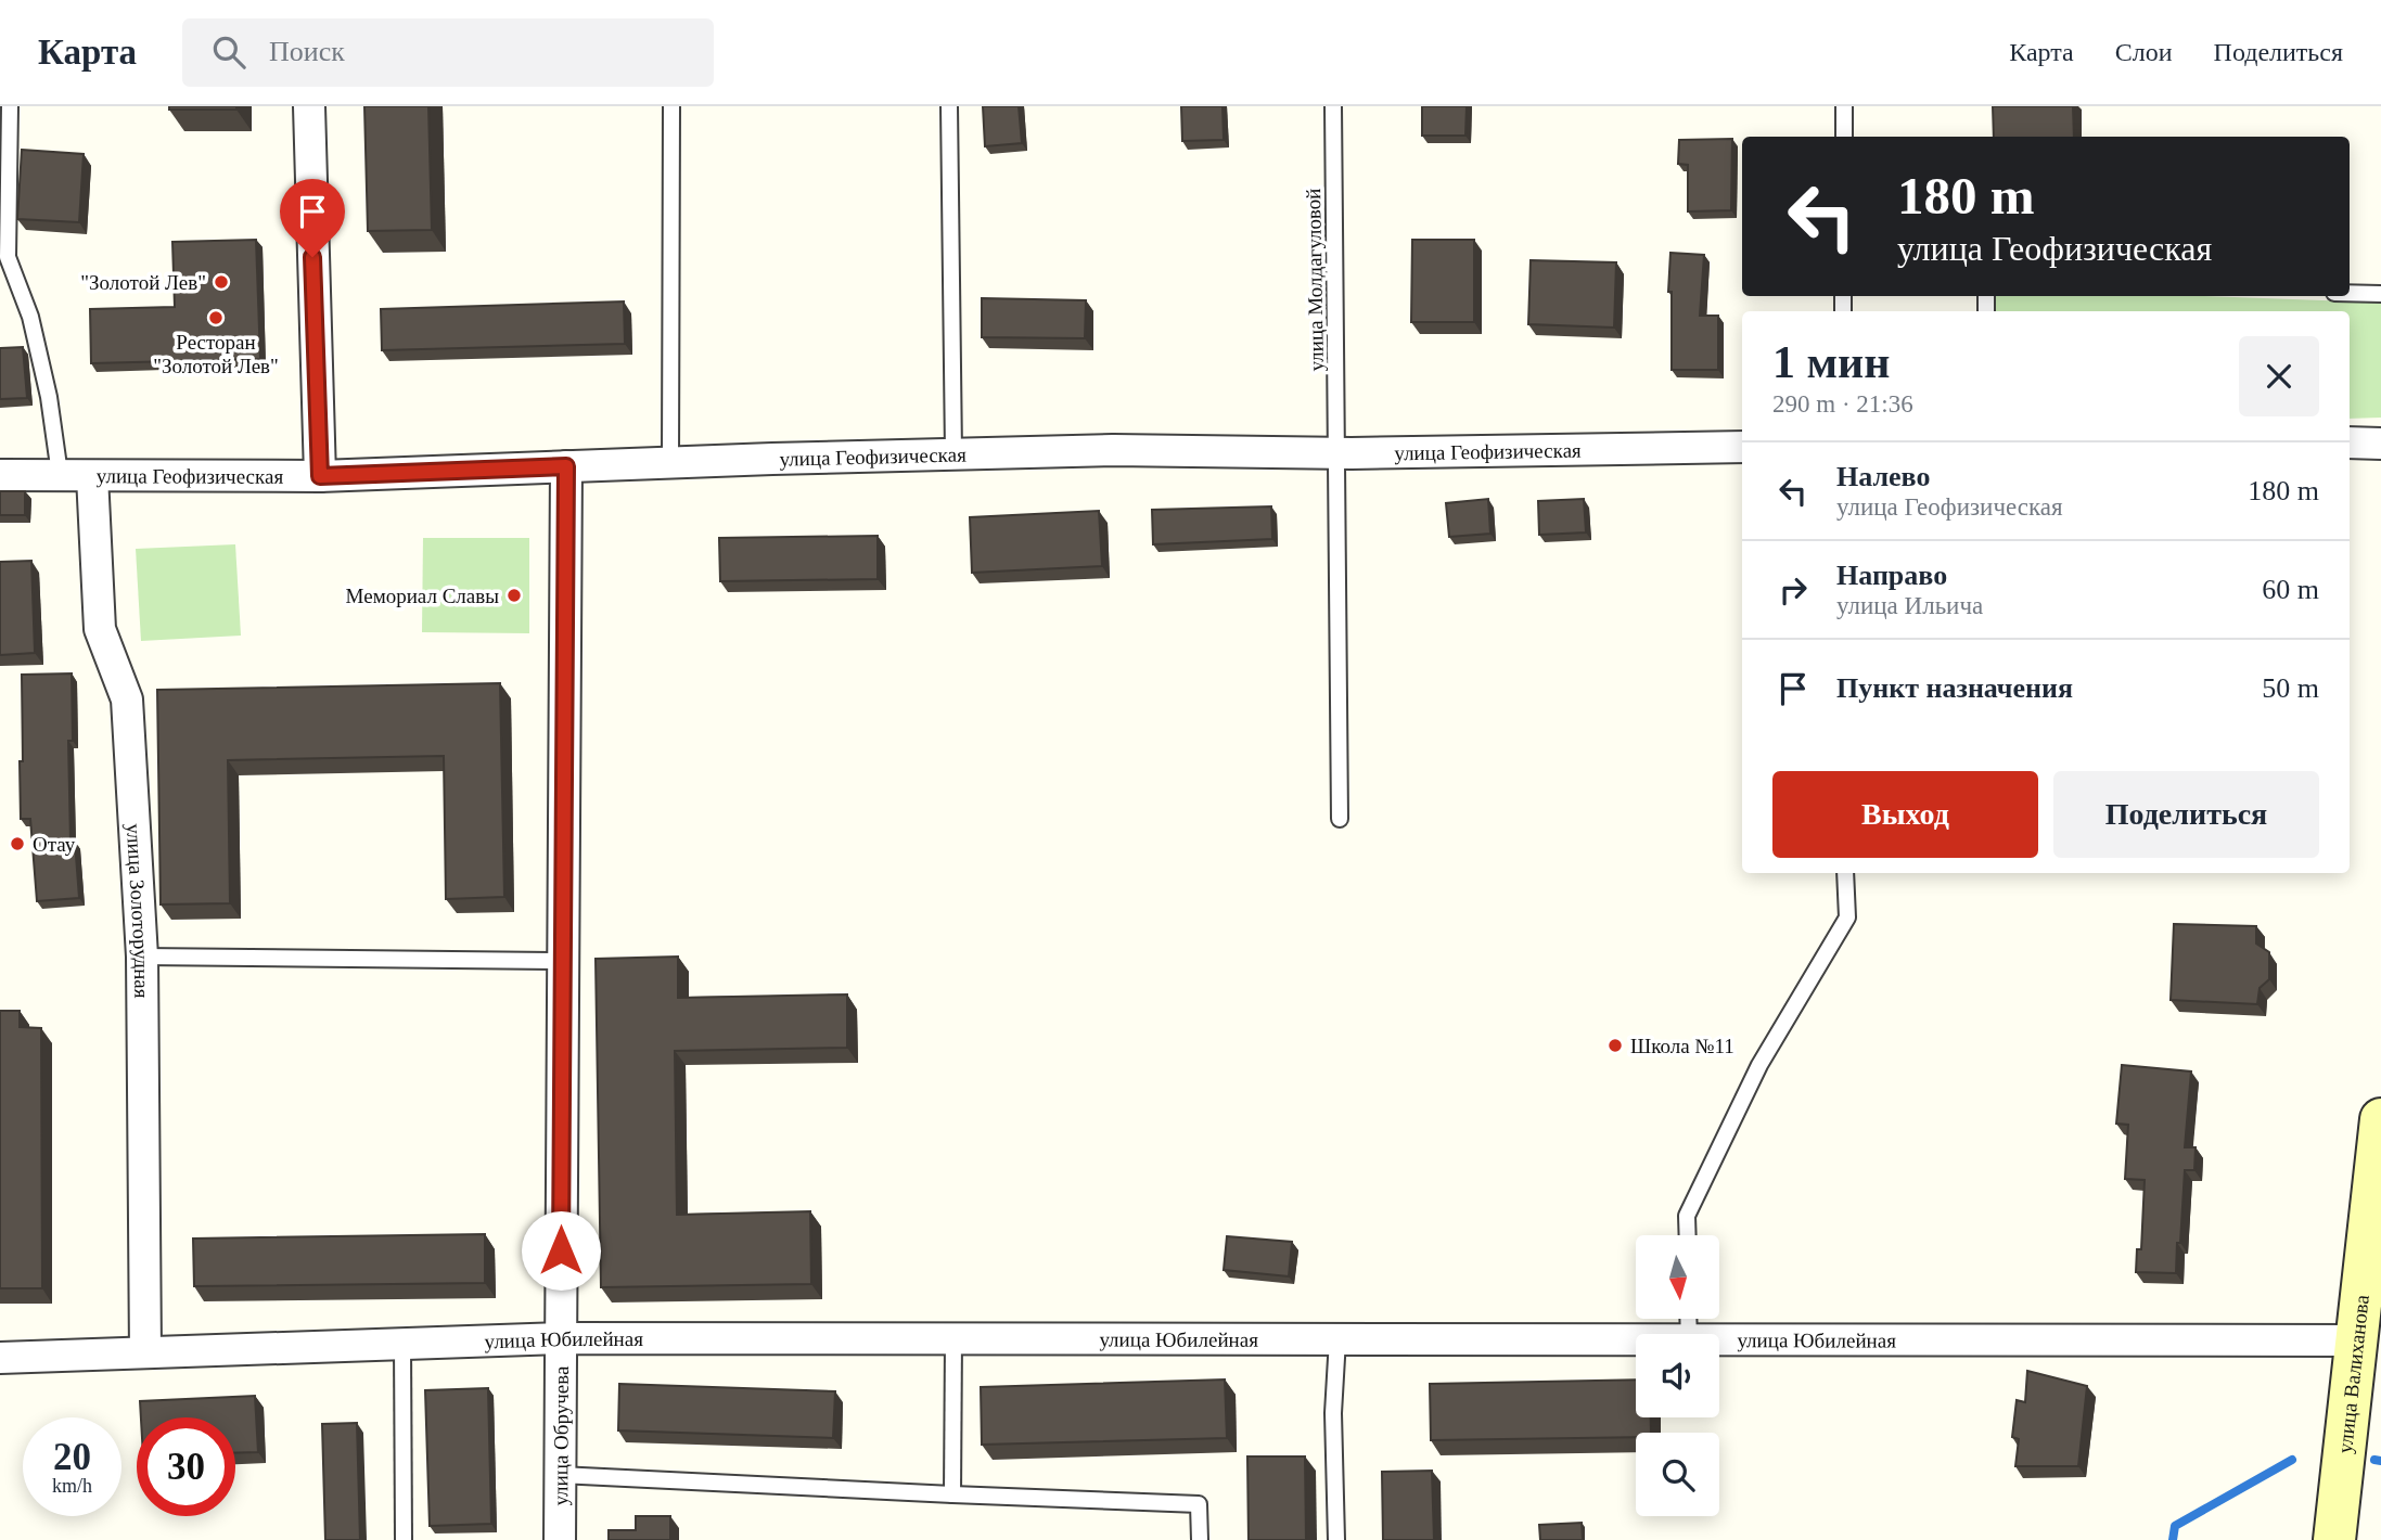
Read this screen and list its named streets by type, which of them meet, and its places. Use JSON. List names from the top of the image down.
{
  "streets": {
    "main road": ["улица Валиханова"],
    "street": [
      "улица Геофизическая",
      "улица Золоторудная",
      "улица Юбилейная",
      "улица Обручева"
    ],
    "lane": ["улица Молдагуловой"]
  },
  "crossings": [
    ["улица Молдагуловой", "улица Геофизическая"],
    ["улица Геофизическая", "улица Золоторудная"],
    ["улица Геофизическая", "улица Обручева"],
    ["улица Золоторудная", "улица Юбилейная"],
    ["улица Юбилейная", "улица Валиханова"],
    ["улица Юбилейная", "улица Обручева"]
  ],
  "places": [
    "\"Золотой Лев\"",
    "Ресторан \"Золотой Лев\"",
    "Мемориал Славы",
    "Отау",
    "Школа №11"
  ],
  "north": "bottom",
  "page": {
    "header": "Карта",
    "search": "Поиск",
    "nav": ["Карта", "Слои", "Поделиться"],
    "turn": ["180 m", "улица Геофизическая"],
    "heading": ["1 мин", "290 m · 21:36"],
    "list": [
      {
        "name": "Налево",
        "note": "улица Геофизическая",
        "value": "180 m"
      },
      {
        "name": "Направо",
        "note": "улица Ильича",
        "value": "60 m"
      },
      {
        "name": "Пункт назначения",
        "value": "50 m"
      }
    ],
    "buttons": ["Выход", "Поделиться"],
    "speed": "20 km/h",
    "limit": "30"
  }
}
